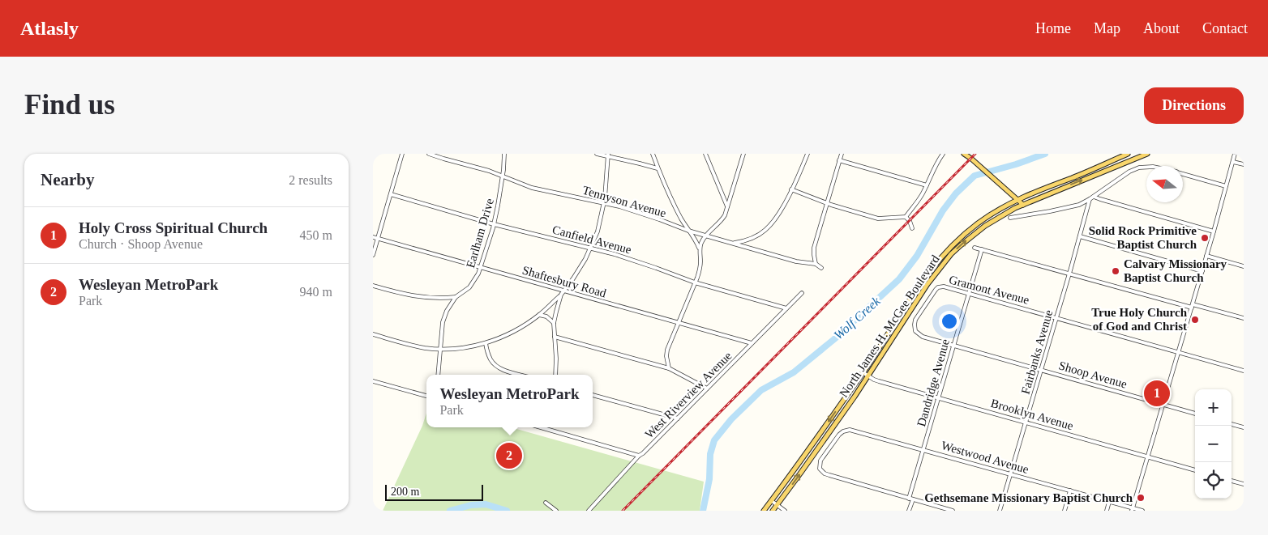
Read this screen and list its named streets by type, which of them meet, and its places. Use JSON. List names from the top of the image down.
{
  "streets": {
    "main road": ["North James H. McGee Boulevard"],
    "street": [
      "Tennyson Avenue",
      "Earlham Drive",
      "Canfield Avenue",
      "Shaftesbury Road",
      "Gramont Avenue",
      "Fairbanks Avenue",
      "Shoop Avenue",
      "Dandridge Avenue",
      "West Riverview Avenue",
      "Brooklyn Avenue",
      "Westwood Avenue"
    ]
  },
  "crossings": [
    ["Tennyson Avenue", "Earlham Drive"],
    ["Earlham Drive", "Canfield Avenue"],
    ["Earlham Drive", "Shaftesbury Road"],
    ["Canfield Avenue", "West Riverview Avenue"],
    ["Shaftesbury Road", "West Riverview Avenue"],
    ["Gramont Avenue", "Fairbanks Avenue"],
    ["Gramont Avenue", "Shoop Avenue"],
    ["Gramont Avenue", "Dandridge Avenue"],
    ["North James H. McGee Boulevard", "Brooklyn Avenue"],
    ["Fairbanks Avenue", "Shoop Avenue"],
    ["Fairbanks Avenue", "Brooklyn Avenue"],
    ["Fairbanks Avenue", "Westwood Avenue"],
    ["Shoop Avenue", "Dandridge Avenue"],
    ["Dandridge Avenue", "Brooklyn Avenue"],
    ["Dandridge Avenue", "Westwood Avenue"]
  ],
  "water": ["Wolf Creek"],
  "places": [
    "Solid Rock Primitive Baptist Church",
    "Calvary Missionary Baptist Church",
    "True Holy Church of God and Christ",
    "Gethsemane Missionary Baptist Church"
  ],
  "scale_bar": "200 m",
  "north": "left",
  "page": {
    "header": "Atlasly",
    "nav": [
      "Home",
      "Map",
      "About",
      "Contact"
    ],
    "buttons": "Directions",
    "title": "Find us",
    "heading": ["Nearby", "2 results"],
    "list": [
      {
        "mark": "1",
        "name": "Holy Cross Spiritual Church",
        "note": "Church · Shoop Avenue",
        "value": "450 m"
      },
      {
        "mark": "2",
        "name": "Wesleyan MetroPark",
        "note": "Park",
        "value": "940 m"
      }
    ],
    "popup": ["Wesleyan MetroPark", "Park"],
    "pins": ["1", "2"],
    "map_buttons": ["+", "−"],
    "scale": "200 m"
  }
}
